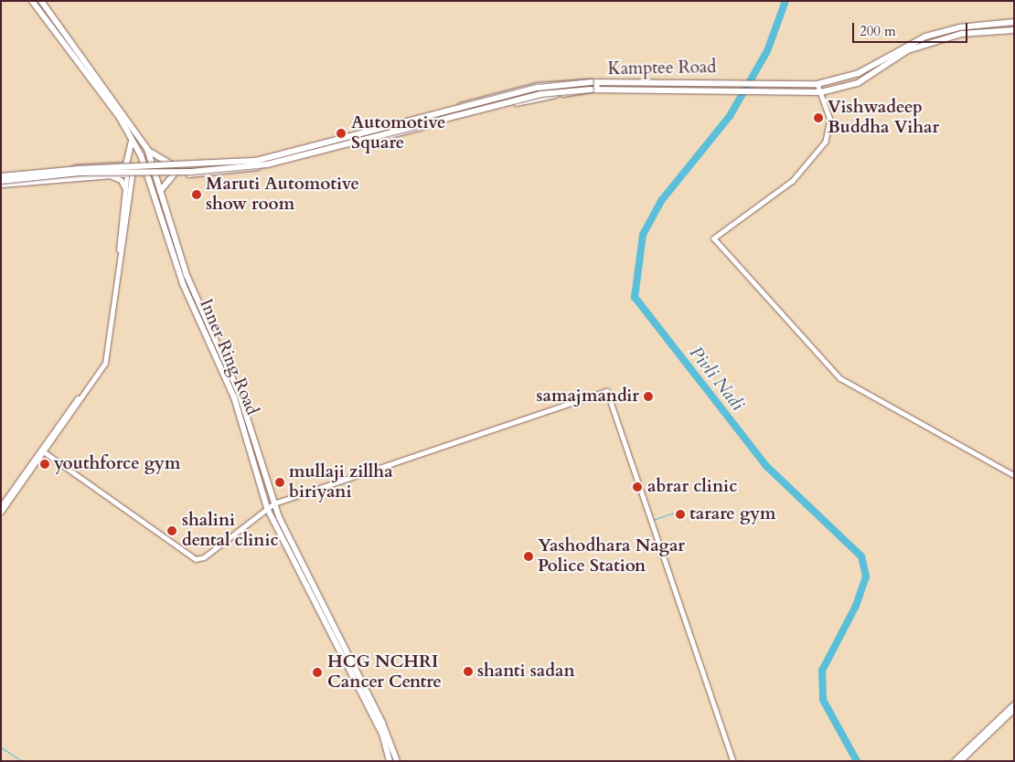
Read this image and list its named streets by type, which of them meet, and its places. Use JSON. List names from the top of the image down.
{
  "streets": {
    "highway": ["Inner Ring Road"],
    "main road": ["Kamptee Road"]
  },
  "water": ["Pivli Nadi"],
  "places": [
    "Vishwadeep Buddha Vihar",
    "Automotive Square",
    "Maruti Automotive show room",
    "samajmandir",
    "youthforce gym",
    "mullaji zillha biriyani",
    "abrar clinic",
    "tarare gym",
    "shalini dental clinic",
    "Yashodhara Nagar Police Station",
    "shanti sadan",
    "HCG NCHRI Cancer Centre"
  ],
  "scale_bar": "200 m"
}
